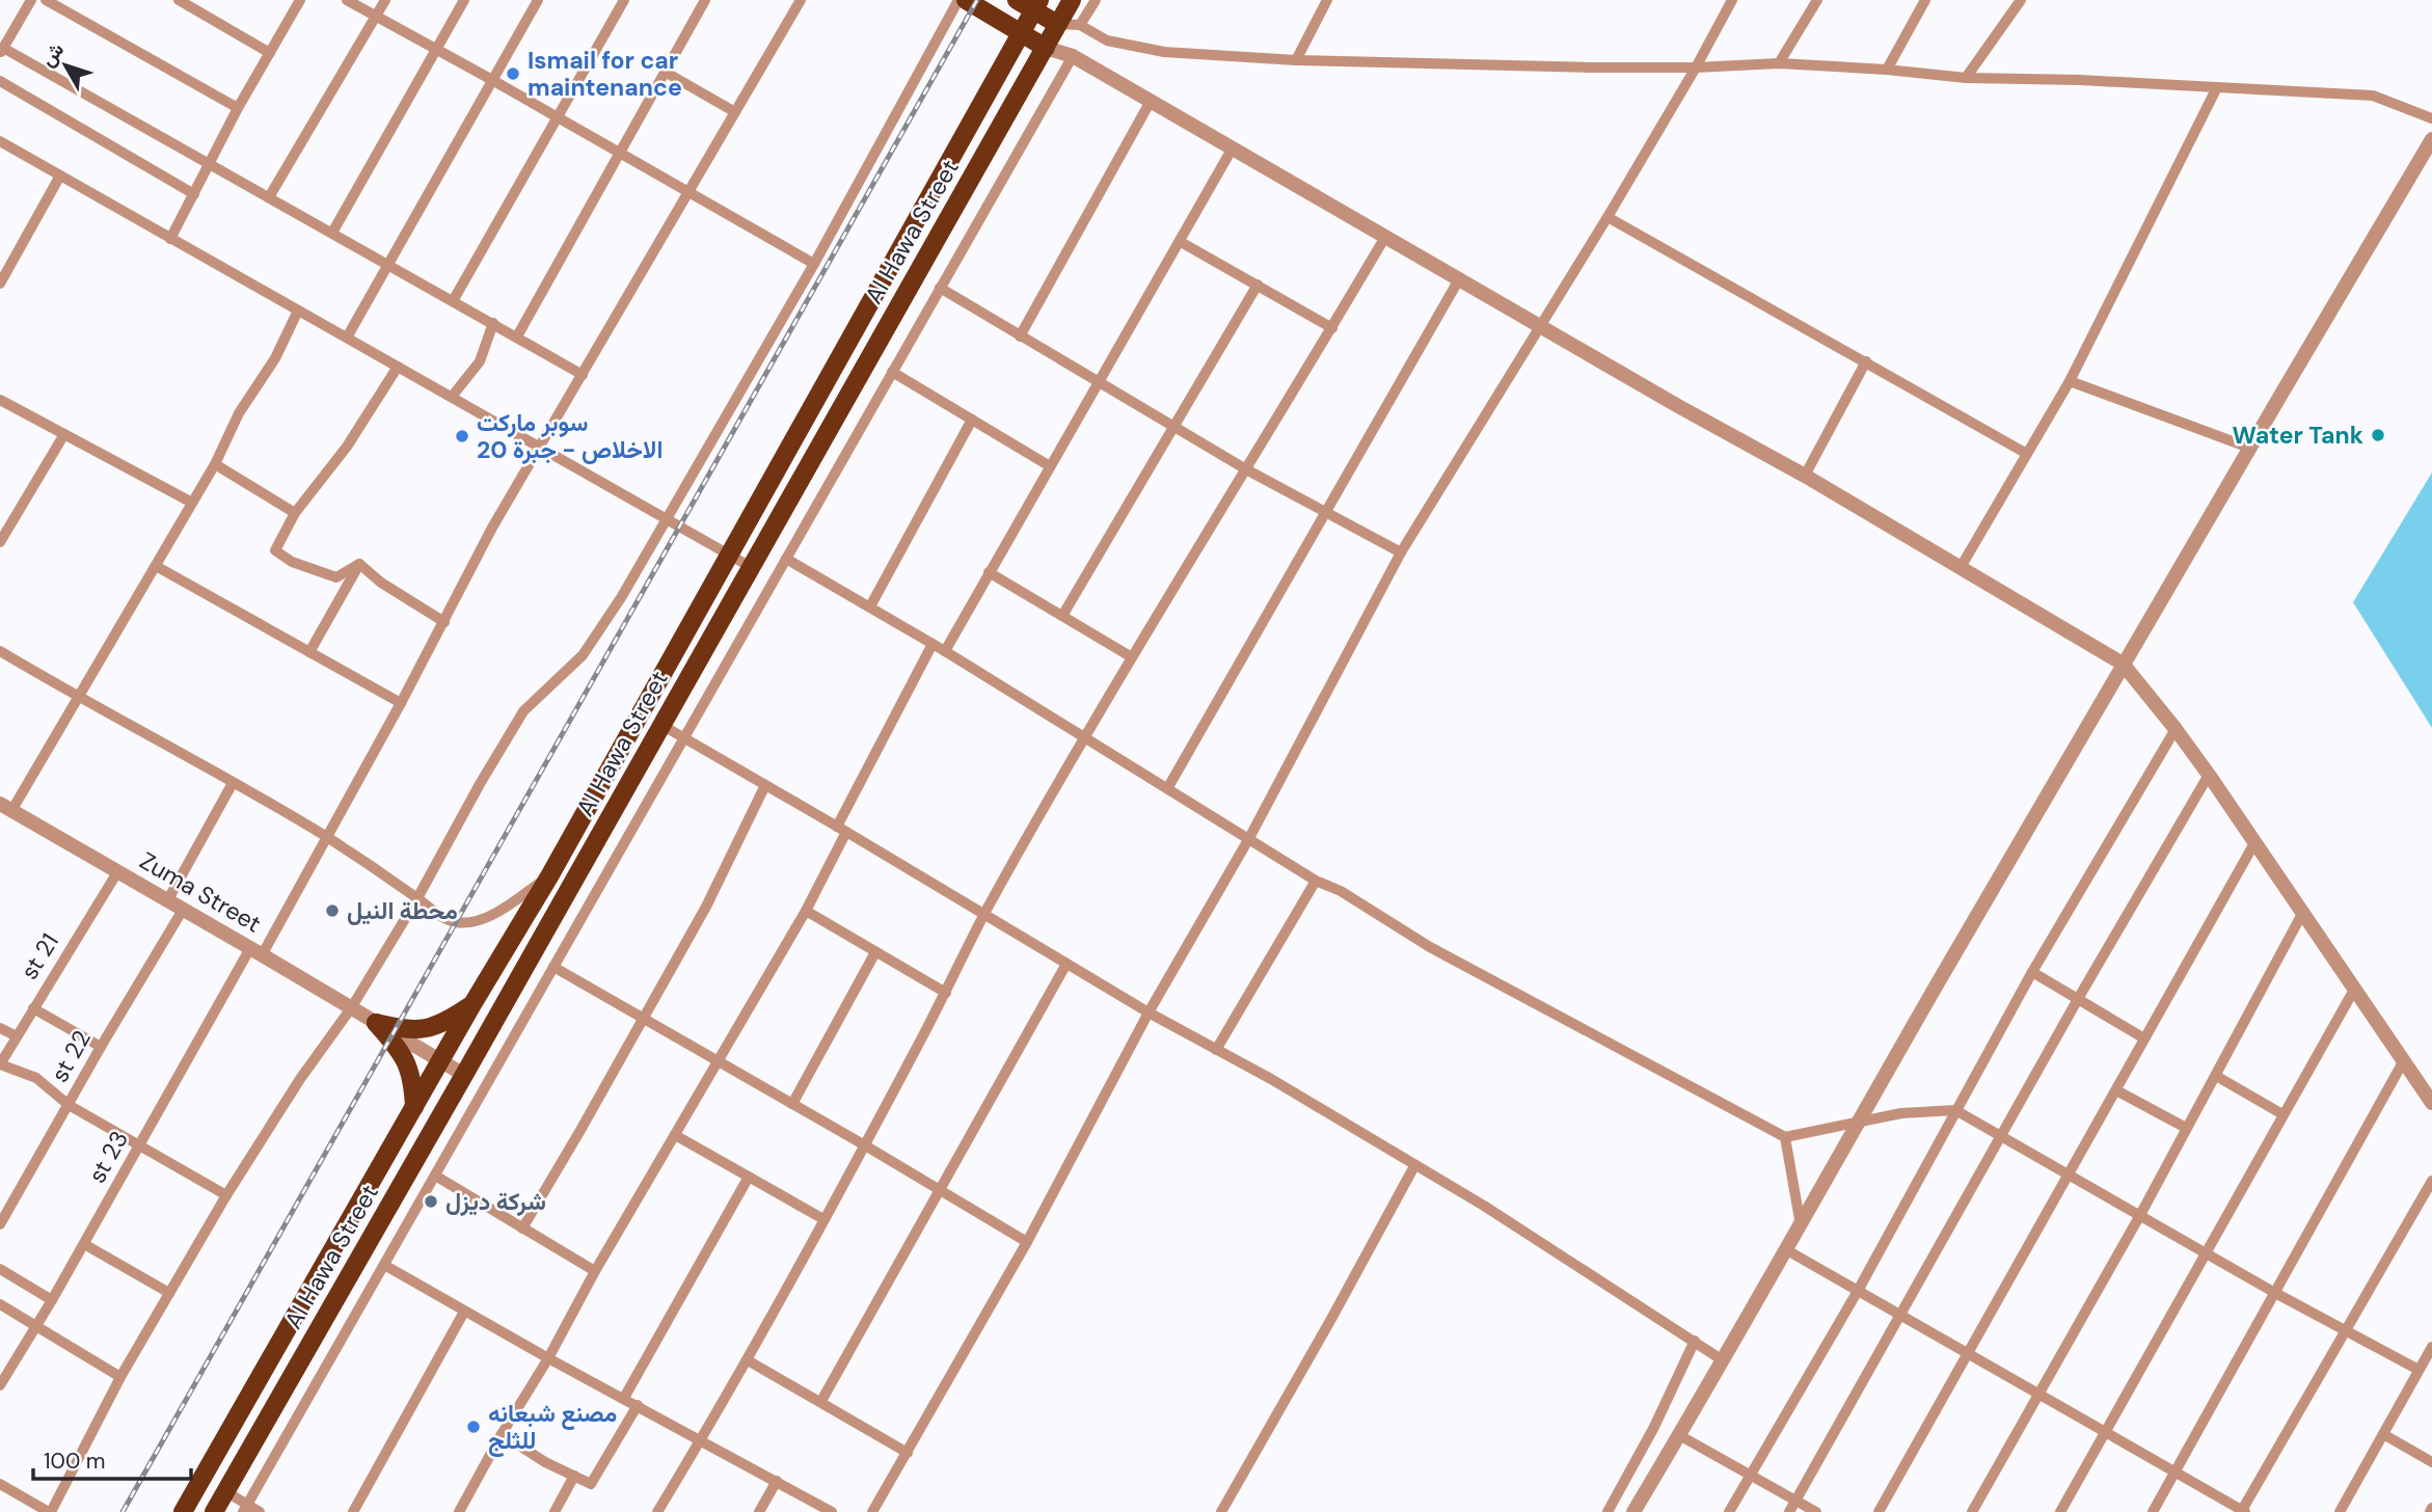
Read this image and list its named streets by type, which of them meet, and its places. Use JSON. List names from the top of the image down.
{
  "streets": {
    "highway": ["Al Hawa Street"],
    "street": [
      "Zuma Street",
      "st 21",
      "st 22",
      "st 23"
    ]
  },
  "crossings": [
    ["Al Hawa Street", "Zuma Street"],
    ["Zuma Street", "st 21"],
    ["Zuma Street", "st 22"],
    ["Zuma Street", "st 23"]
  ],
  "places": [
    "Ismail for car maintenance",
    "Water Tank",
    "سوبر ماركت الاخلاص - جبرة 20",
    "محطة النيل",
    "شركة ديزل",
    "مصنع شبعانه للثلج"
  ],
  "scale_bar": "100 m",
  "north": "top left"
}
